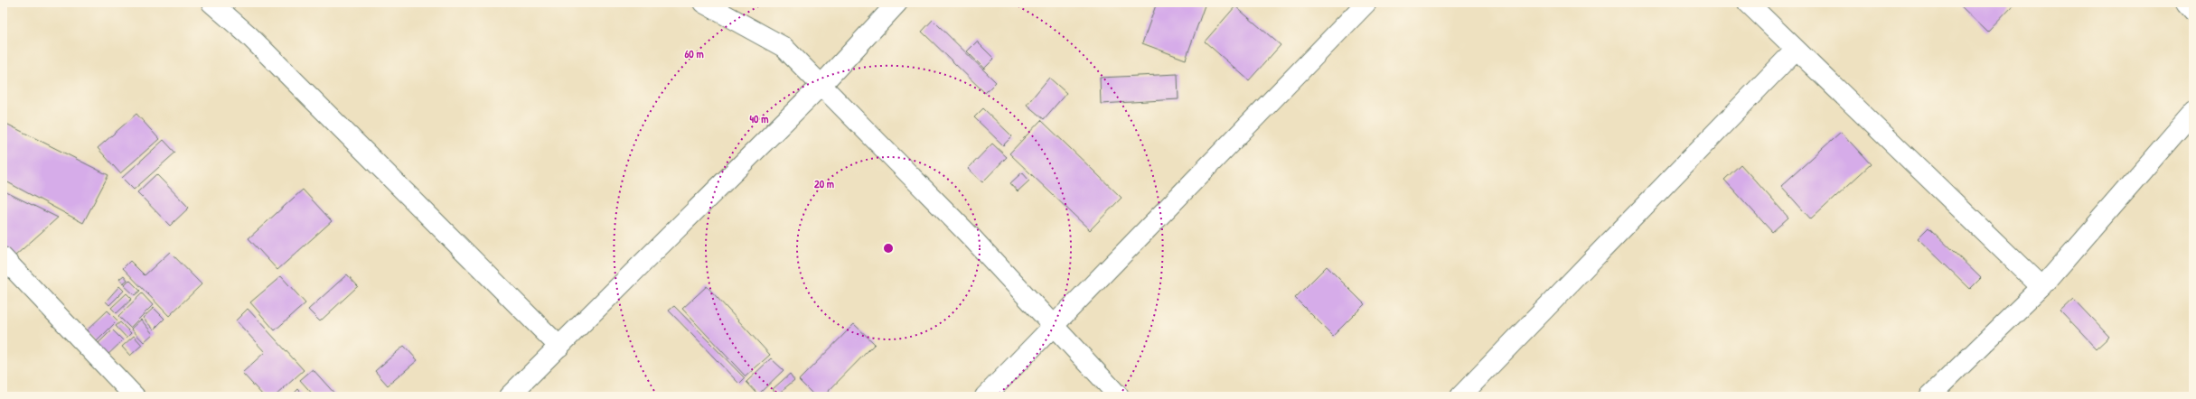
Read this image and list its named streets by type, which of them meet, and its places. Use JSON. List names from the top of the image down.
{
  "rings": ["60 m", "40 m", "20 m"]
}
